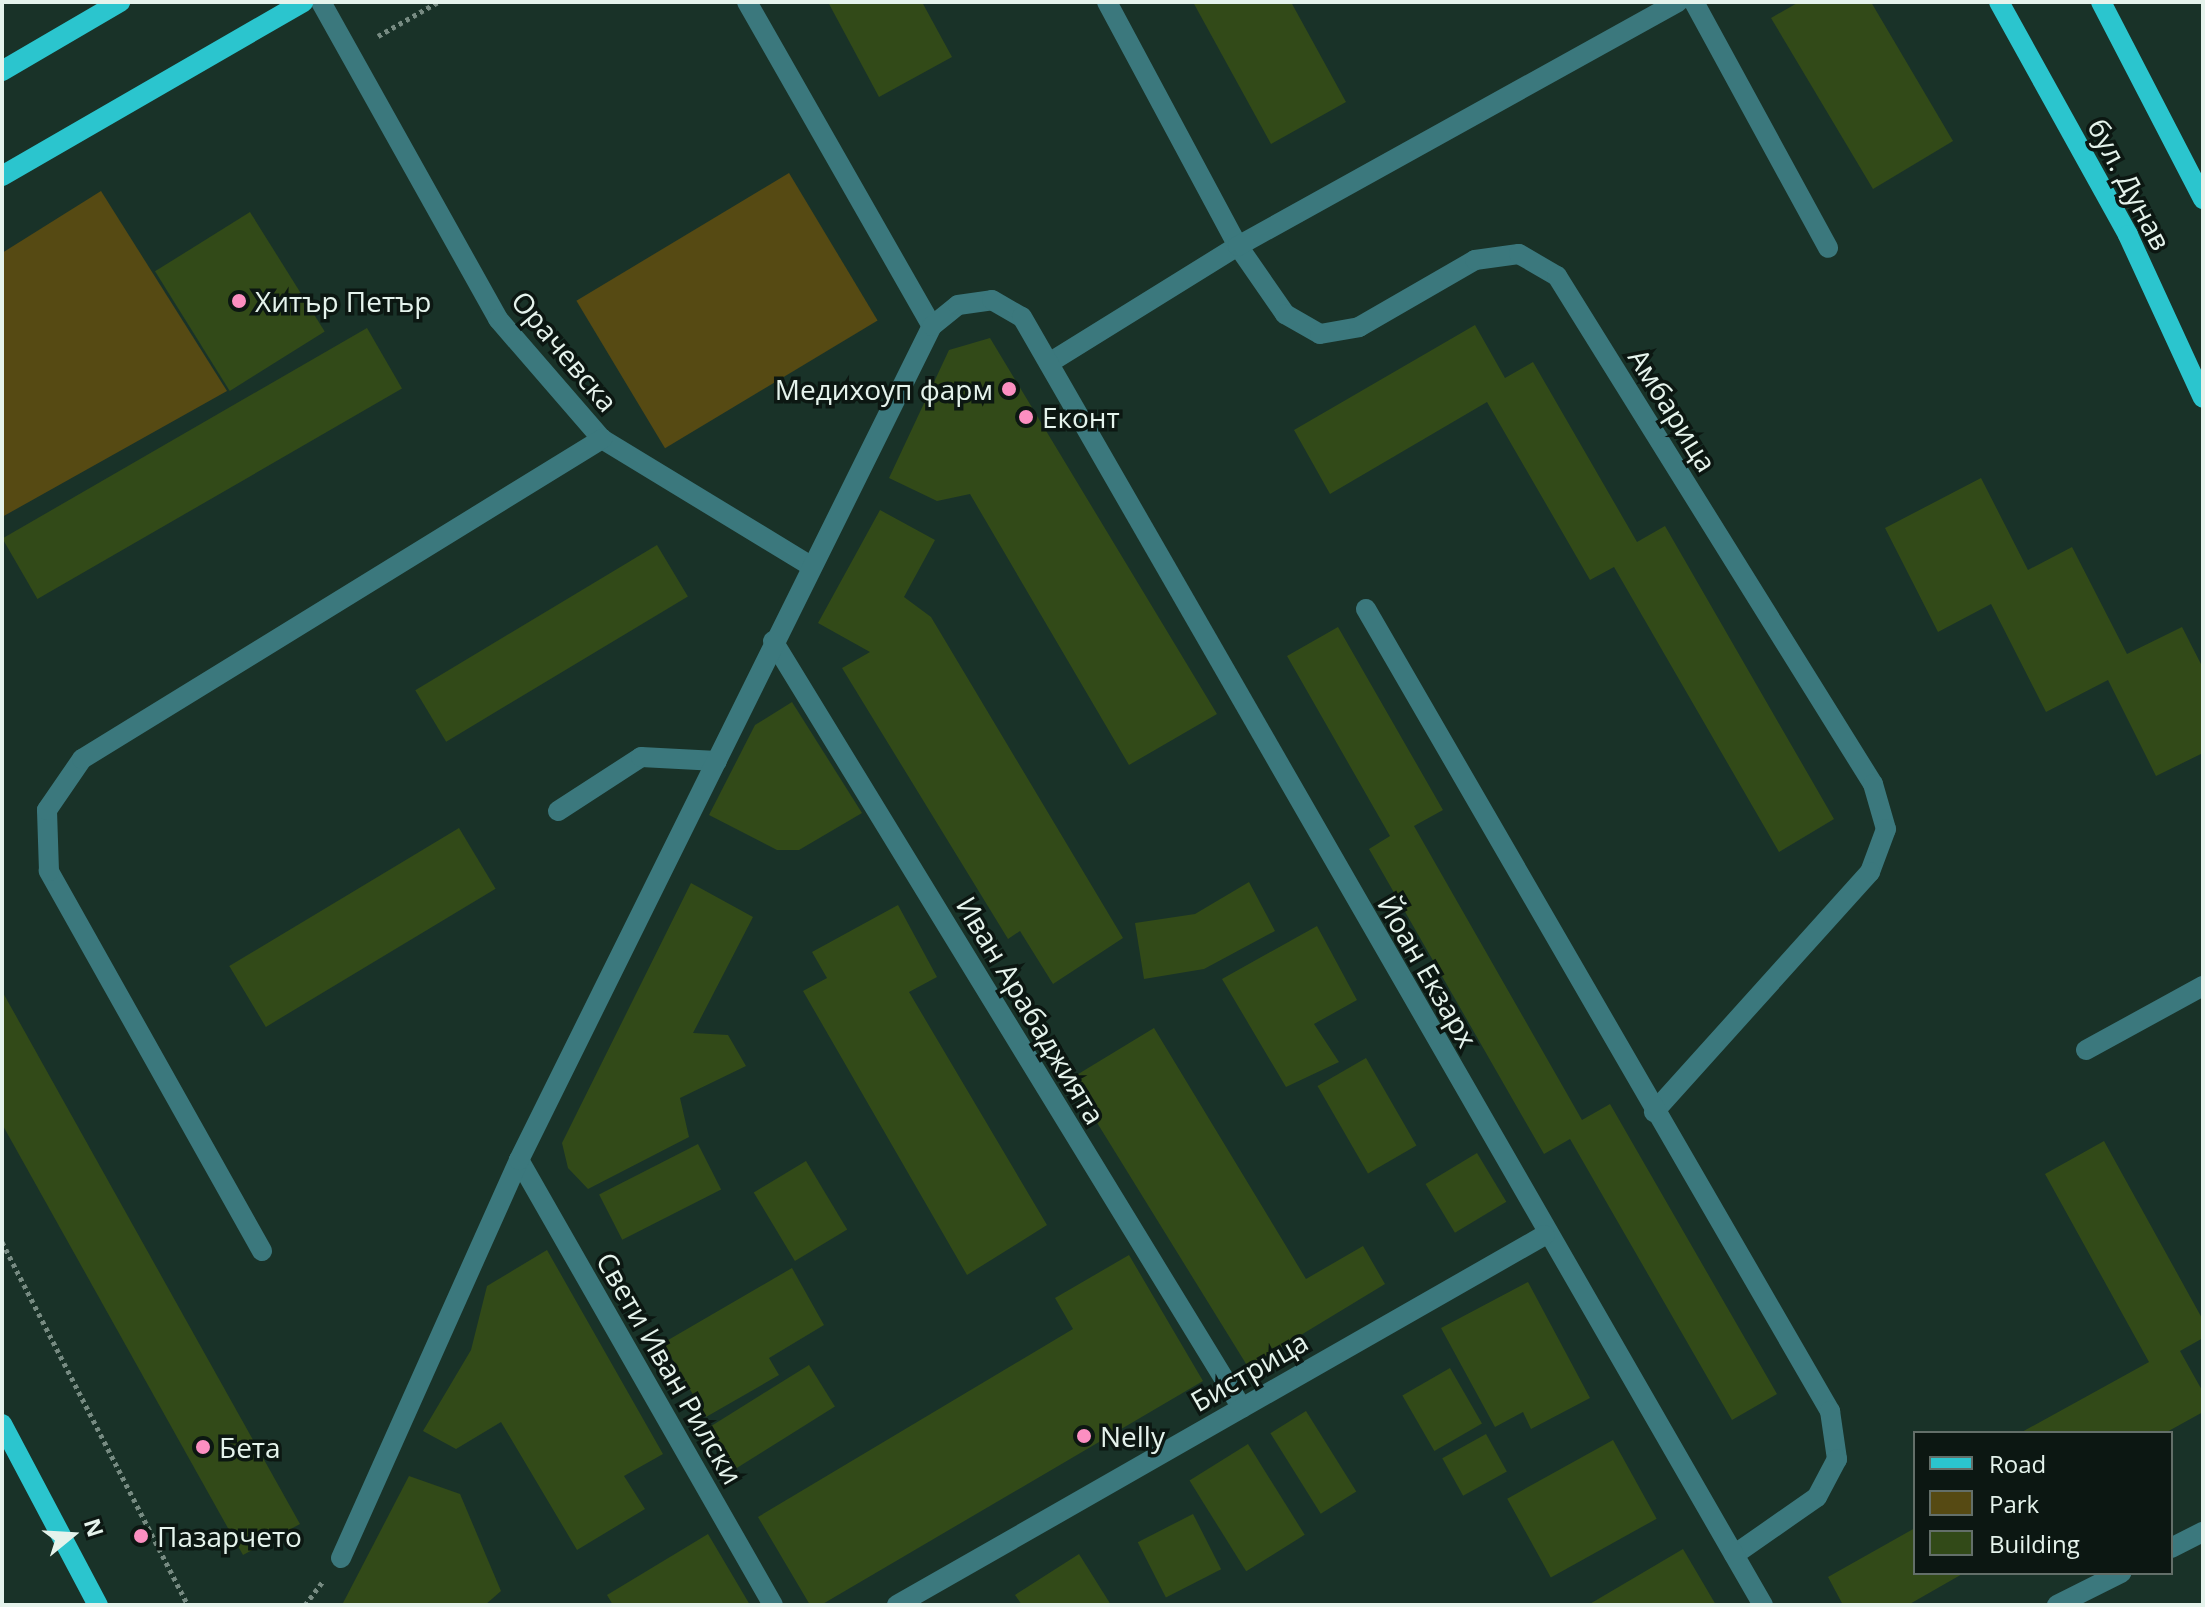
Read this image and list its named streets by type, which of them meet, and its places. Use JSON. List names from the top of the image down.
{
  "streets": {
    "main road": ["бул. Дунав"],
    "street": [
      "Орачевска",
      "Амбарица",
      "Йоан Екзарх",
      "Иван Арабаджията",
      "Свети Иван Рилски",
      "Бистрица"
    ]
  },
  "crossings": [
    ["Йоан Екзарх", "Бистрица"],
    ["Иван Арабаджията", "Бистрица"]
  ],
  "places": [
    "Хитър Петър",
    "Медихоуп фарм",
    "Еконт",
    "Nelly",
    "Бета",
    "Пазарчето"
  ],
  "legend": ["Road", "Park", "Building"],
  "north": "right"
}
